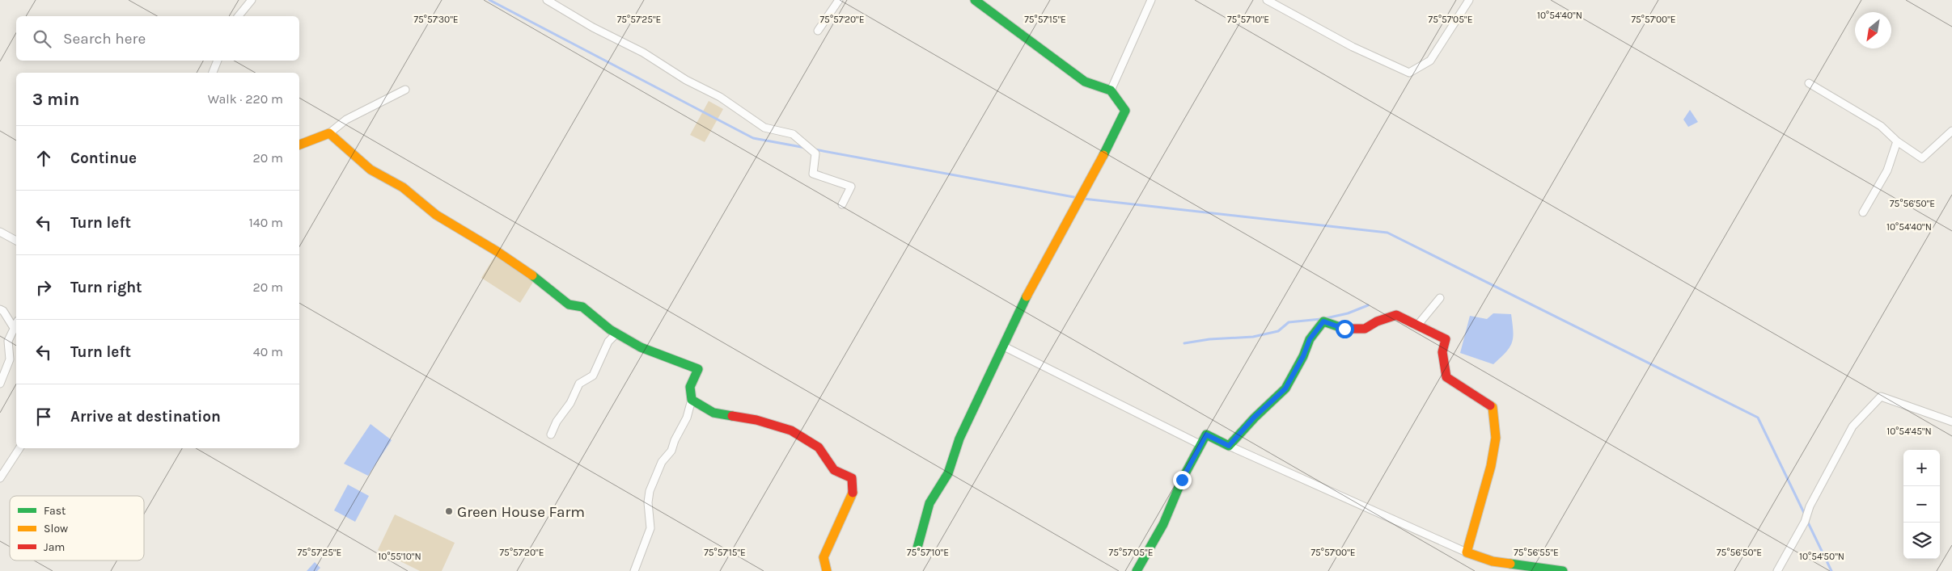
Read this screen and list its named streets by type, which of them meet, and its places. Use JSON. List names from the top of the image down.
{
  "places": ["Green House Farm"],
  "legend": ["Fast", "Slow", "Jam"],
  "north": "bottom left",
  "page": {
    "search": "Search here",
    "heading": ["3 min", "Walk · 220 m"],
    "list": [
      ["Continue", "20 m"],
      ["Turn left", "140 m"],
      ["Turn right", "20 m"],
      ["Turn left", "40 m"],
      "Arrive at destination"
    ],
    "map_buttons": ["+", "−"]
  },
  "coordinates": [
    "10°54'40\"N",
    "75°57'30\"E",
    "75°57'25\"E",
    "75°57'20\"E",
    "75°57'15\"E",
    "75°57'10\"E",
    "75°57'05\"E",
    "75°57'00\"E",
    "75°56'50\"E",
    "10°54'45\"N",
    "75°56'55\"E",
    "10°55'10\"N",
    "10°54'50\"N"
  ]
}
